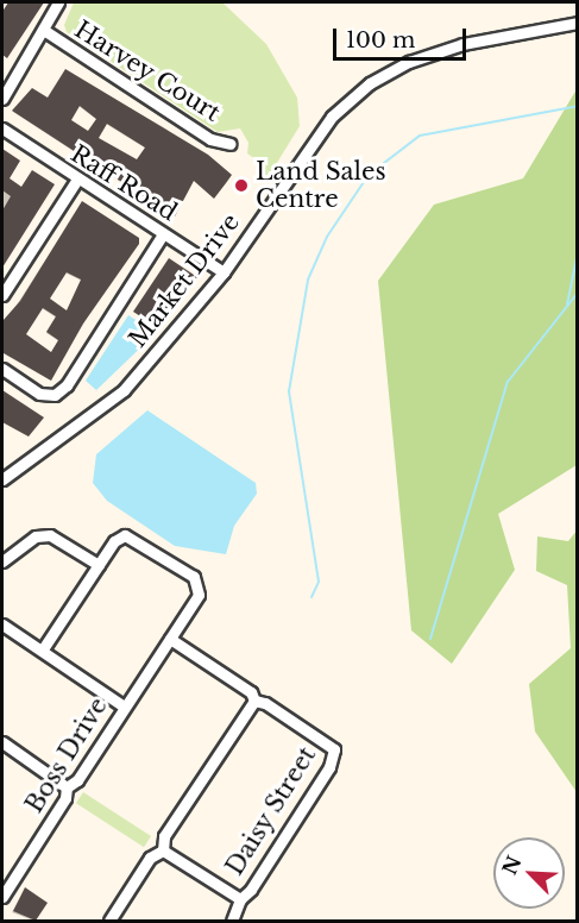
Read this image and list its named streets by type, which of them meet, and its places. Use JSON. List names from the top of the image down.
{
  "streets": {
    "street": [
      "Harvey Court",
      "Raff Road",
      "Market Drive",
      "Boss Drive",
      "Daisy Street"
    ]
  },
  "crossings": [
    ["Raff Road", "Market Drive"],
    ["Boss Drive", "Daisy Street"]
  ],
  "places": ["Land Sales Centre"],
  "scale_bar": "100 m",
  "north": "top left"
}
